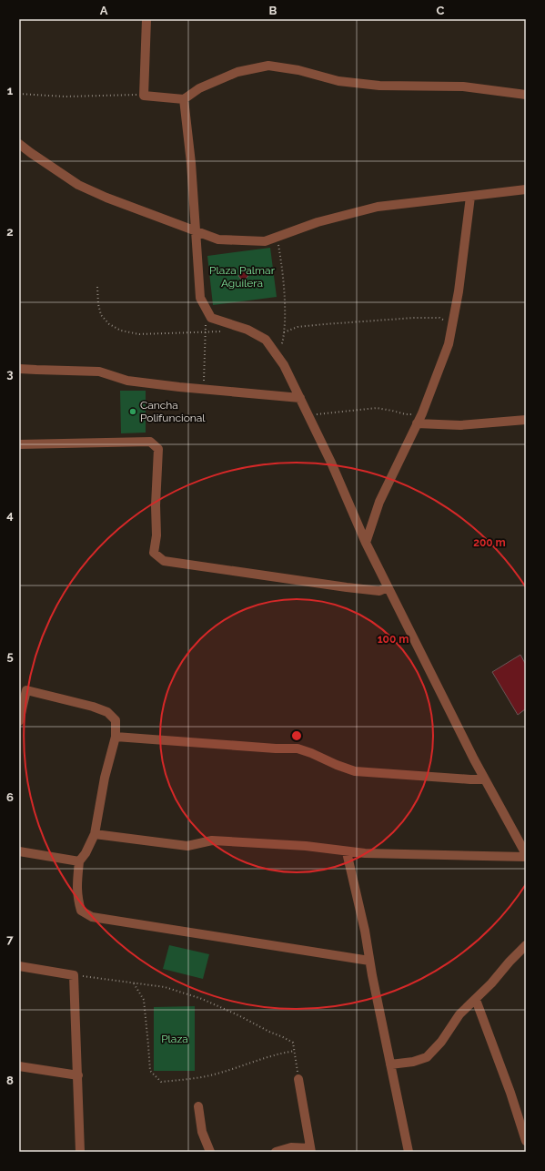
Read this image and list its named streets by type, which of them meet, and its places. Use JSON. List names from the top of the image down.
{
  "parks": ["Plaza Palmar Aguilera", "Plaza"],
  "places": ["Cancha Polifuncional"],
  "grid": {
    "columns": ["A", "B", "C"],
    "rows": [
      "1",
      "2",
      "3",
      "4",
      "5",
      "6",
      "7",
      "8"
    ]
  },
  "rings": ["200 m", "100 m"]
}
